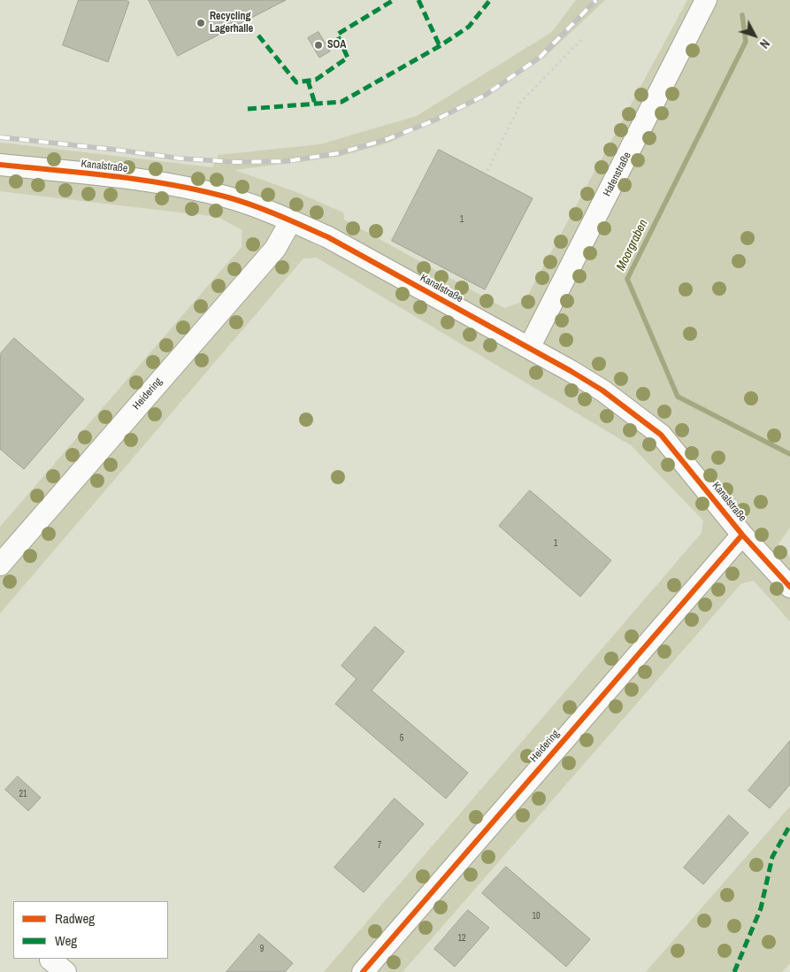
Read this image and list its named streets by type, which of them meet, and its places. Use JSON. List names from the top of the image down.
{
  "streets": {
    "street": ["Kanalstraße", "Hafenstraße", "Heidering"]
  },
  "crossings": [
    ["Kanalstraße", "Hafenstraße"],
    ["Kanalstraße", "Heidering"]
  ],
  "water": ["Moorgraben"],
  "places": ["Recycling Lagerhalle", "SOA"],
  "house_numbers": [
    "1",
    "1",
    "5",
    "21",
    "7",
    "10",
    "12",
    "9"
  ],
  "legend": ["Radweg", "Weg"],
  "north": "bottom right"
}
